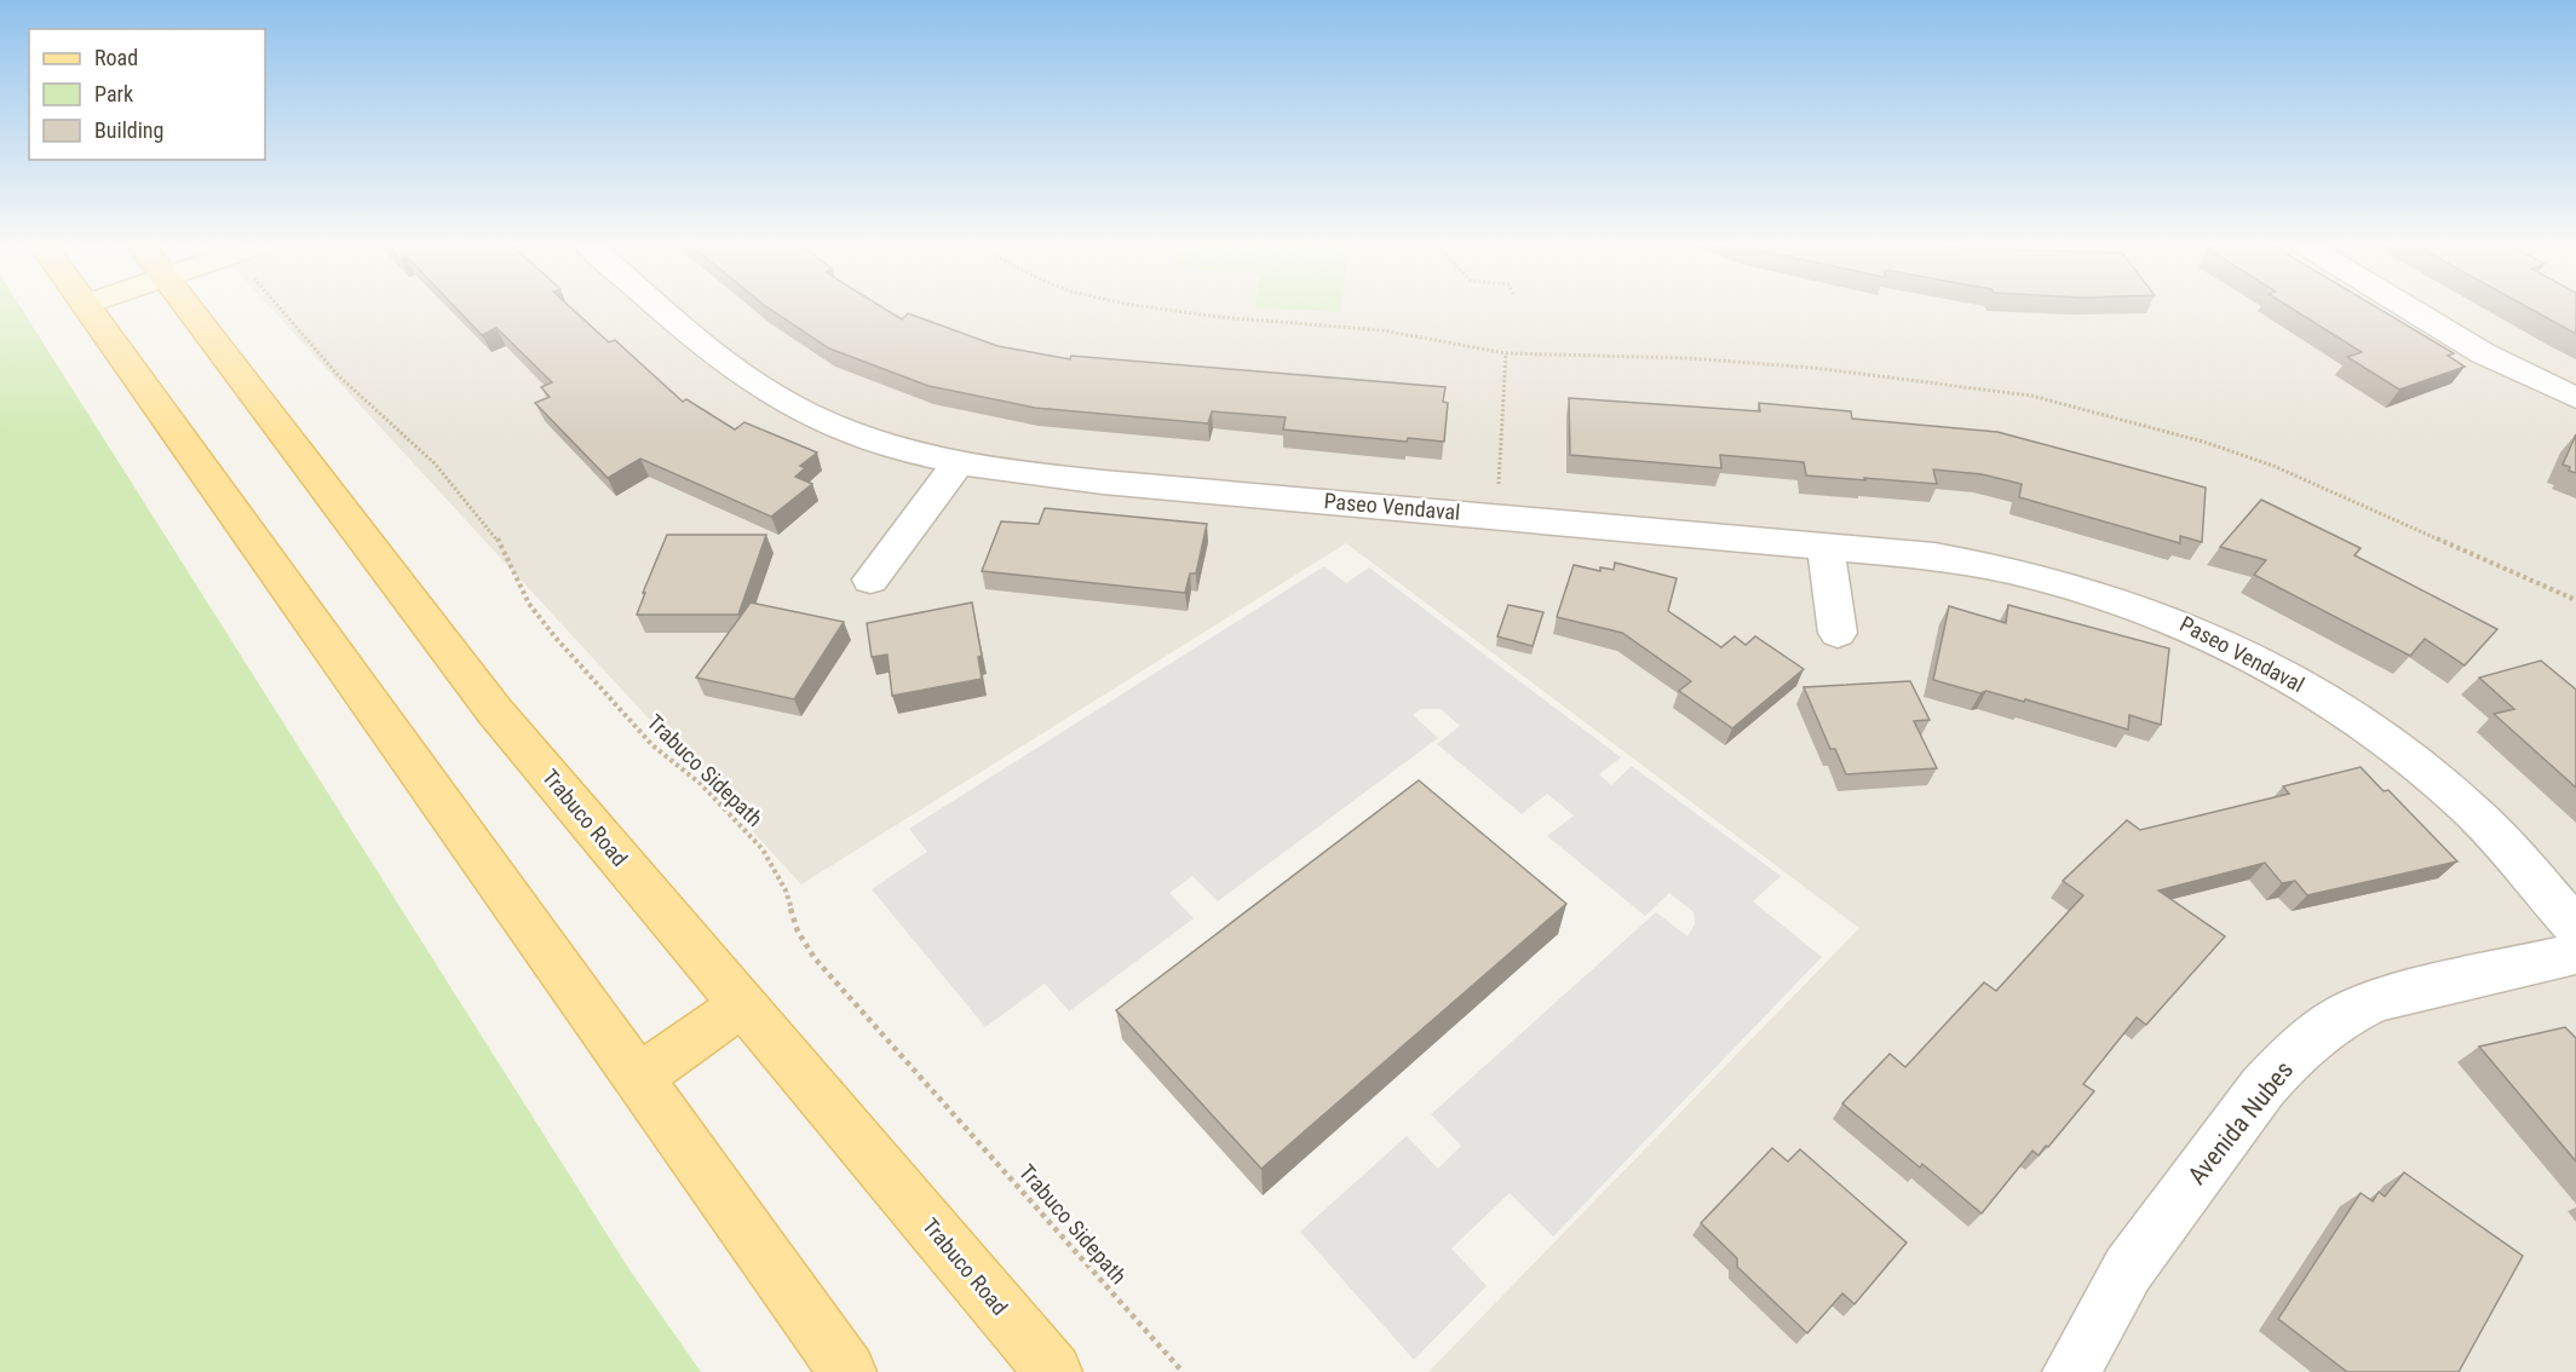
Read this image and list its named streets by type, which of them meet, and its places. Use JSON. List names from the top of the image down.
{
  "streets": {
    "main road": ["Trabuco Road"],
    "street": ["Paseo Vendaval", "Avenida Nubes"],
    "path": ["Trabuco Sidepath"]
  },
  "legend": ["Road", "Park", "Building"]
}
